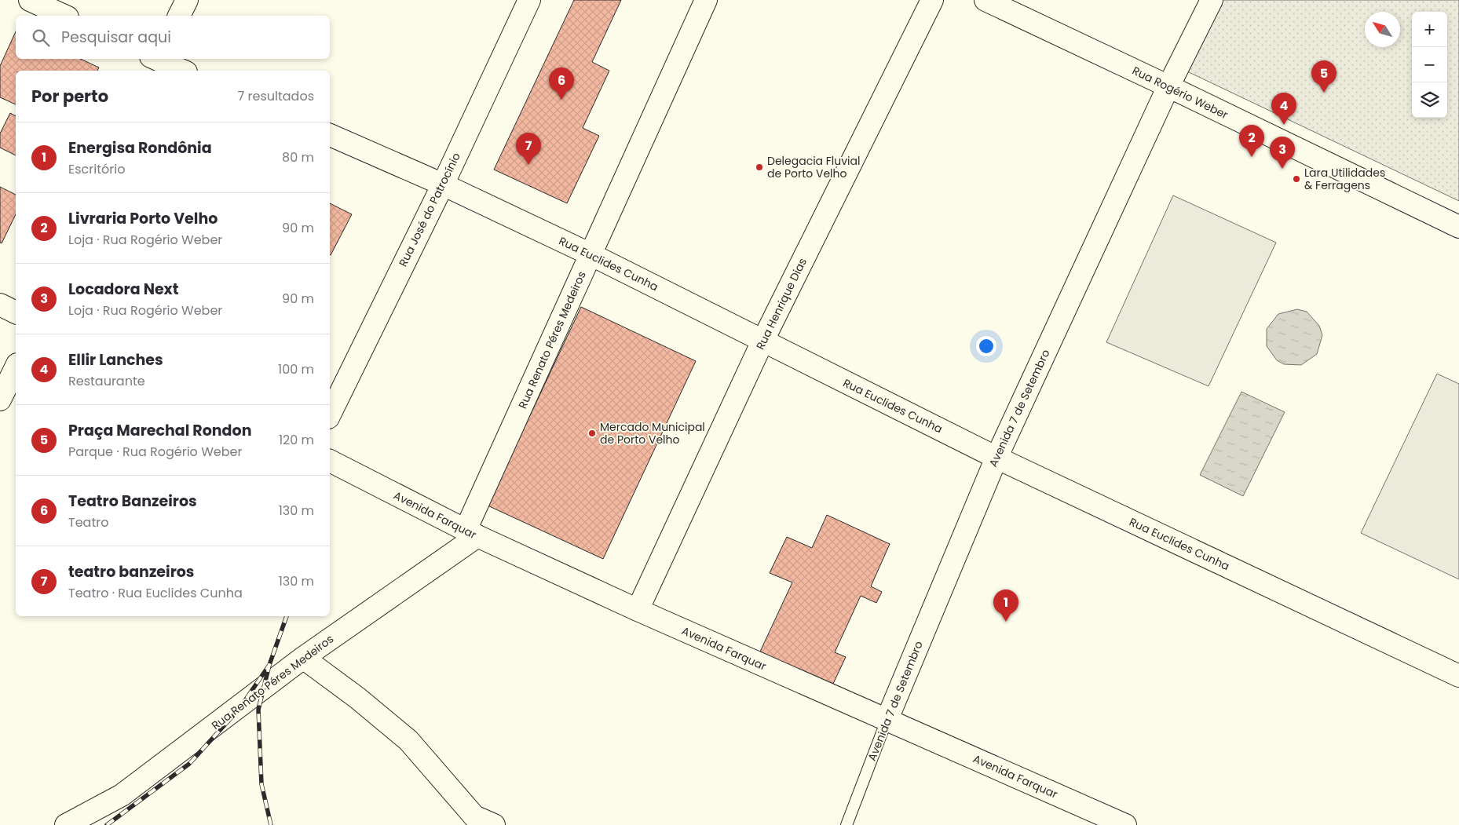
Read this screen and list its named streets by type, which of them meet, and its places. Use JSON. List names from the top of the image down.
{
  "streets": {
    "street": [
      "Rua Rogério Weber",
      "Rua José do Patrocínio",
      "Rua Euclides Cunha",
      "Rua Henrique Dias",
      "Rua Renato Péres Medeiros",
      "Avenida 7 de Setembro",
      "Avenida Farquar"
    ]
  },
  "crossings": [
    ["Rua Rogério Weber", "Avenida 7 de Setembro"],
    ["Rua José do Patrocínio", "Rua Euclides Cunha"],
    ["Rua Euclides Cunha", "Rua Henrique Dias"],
    ["Rua Euclides Cunha", "Rua Renato Péres Medeiros"],
    ["Rua Euclides Cunha", "Avenida 7 de Setembro"],
    ["Rua Henrique Dias", "Avenida Farquar"],
    ["Rua Renato Péres Medeiros", "Avenida Farquar"],
    ["Avenida 7 de Setembro", "Avenida Farquar"]
  ],
  "places": ["Delegacia Fluvial de Porto Velho", "Lara Utilidades & Ferragens", "Mercado Municipal de Porto Velho"],
  "north": "top left",
  "page": {
    "map_buttons": ["+", "−"],
    "search": "Pesquisar aqui",
    "pins": [
      "5",
      "6",
      "4",
      "2",
      "7",
      "3",
      "1"
    ],
    "heading": ["Por perto", "7 resultados"],
    "list": [
      {
        "mark": "1",
        "name": "Energisa Rondônia",
        "note": "Escritório",
        "value": "80 m"
      },
      {
        "mark": "2",
        "name": "Livraria Porto Velho",
        "note": "Loja · Rua Rogério Weber",
        "value": "90 m"
      },
      {
        "mark": "3",
        "name": "Locadora Next",
        "note": "Loja · Rua Rogério Weber",
        "value": "90 m"
      },
      {
        "mark": "4",
        "name": "Ellir Lanches",
        "note": "Restaurante",
        "value": "100 m"
      },
      {
        "mark": "5",
        "name": "Praça Marechal Rondon",
        "note": "Parque · Rua Rogério Weber",
        "value": "120 m"
      },
      {
        "mark": "6",
        "name": "Teatro Banzeiros",
        "note": "Teatro",
        "value": "130 m"
      },
      {
        "mark": "7",
        "name": "teatro banzeiros",
        "note": "Teatro · Rua Euclides Cunha",
        "value": "130 m"
      }
    ]
  }
}
